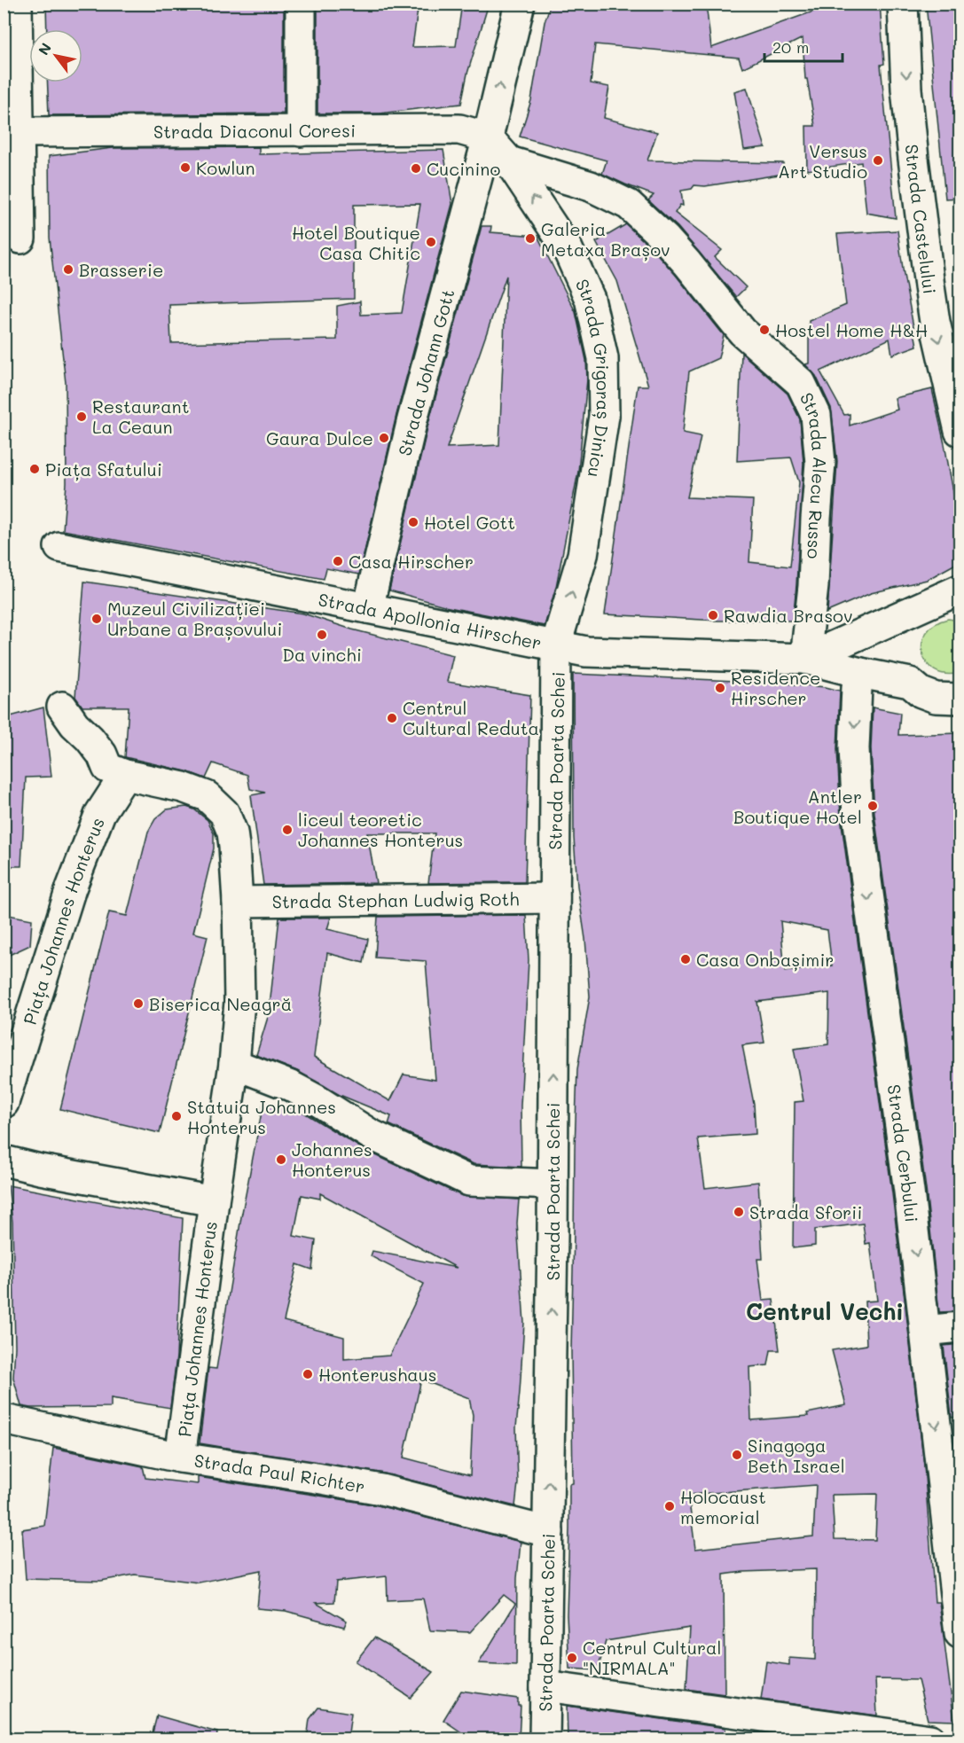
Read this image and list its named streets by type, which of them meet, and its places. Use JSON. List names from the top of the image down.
{
  "streets": {
    "street": [
      "Strada Diaconul Coresi",
      "Strada Castelului",
      "Strada Johann Gott",
      "Strada Grigoraș Dinicu",
      "Strada Alecu Russo",
      "Strada Apollonia Hirscher",
      "Strada Poarta Schei",
      "Strada Stephan Ludwig Roth",
      "Piața Johannes Honterus",
      "Strada Cerbului",
      "Strada Paul Richter"
    ]
  },
  "crossings": [
    ["Strada Diaconul Coresi", "Strada Johann Gott"],
    ["Strada Diaconul Coresi", "Strada Grigoraș Dinicu"],
    ["Strada Johann Gott", "Strada Grigoraș Dinicu"],
    ["Strada Johann Gott", "Strada Apollonia Hirscher"],
    ["Strada Grigoraș Dinicu", "Strada Alecu Russo"],
    ["Strada Grigoraș Dinicu", "Strada Apollonia Hirscher"],
    ["Strada Grigoraș Dinicu", "Strada Poarta Schei"],
    ["Strada Alecu Russo", "Strada Apollonia Hirscher"],
    ["Strada Apollonia Hirscher", "Strada Poarta Schei"],
    ["Strada Apollonia Hirscher", "Strada Cerbului"],
    ["Strada Poarta Schei", "Strada Stephan Ludwig Roth"],
    ["Strada Poarta Schei", "Strada Paul Richter"],
    ["Strada Stephan Ludwig Roth", "Piața Johannes Honterus"],
    ["Piața Johannes Honterus", "Strada Paul Richter"]
  ],
  "one_way": [
    "Strada Castelului",
    "Strada Grigoraș Dinicu",
    "Strada Poarta Schei",
    "Strada Cerbului"
  ],
  "districts": ["Centrul Vechi"],
  "places": [
    "Versus Art Studio",
    "Kowlun",
    "Cucinino",
    "Galeria Metaxa Brașov",
    "Hotel Boutique Casa Chitic",
    "Brasserie",
    "Hostel Home H&H",
    "Restaurant La Ceaun",
    "Gaura Dulce",
    "Piața Sfatului",
    "Hotel Gott",
    "Casa Hirscher",
    "Rawdia Brasov",
    "Muzeul Civilizației Urbane a Brașovului",
    "Da vinchi",
    "Residence Hirscher",
    "Centrul Cultural Reduta",
    "Antler Boutique Hotel",
    "liceul teoretic Johannes Honterus",
    "Casa Onbașimir",
    "Biserica Neagră",
    "Statuia Johannes Honterus",
    "Johannes Honterus",
    "Strada Sforii",
    "Honterushaus",
    "Sinagoga Beth Israel",
    "Holocaust memorial",
    "Centrul Cultural \"NIRMALA\""
  ],
  "scale_bar": "20 m",
  "north": "top left"
}
